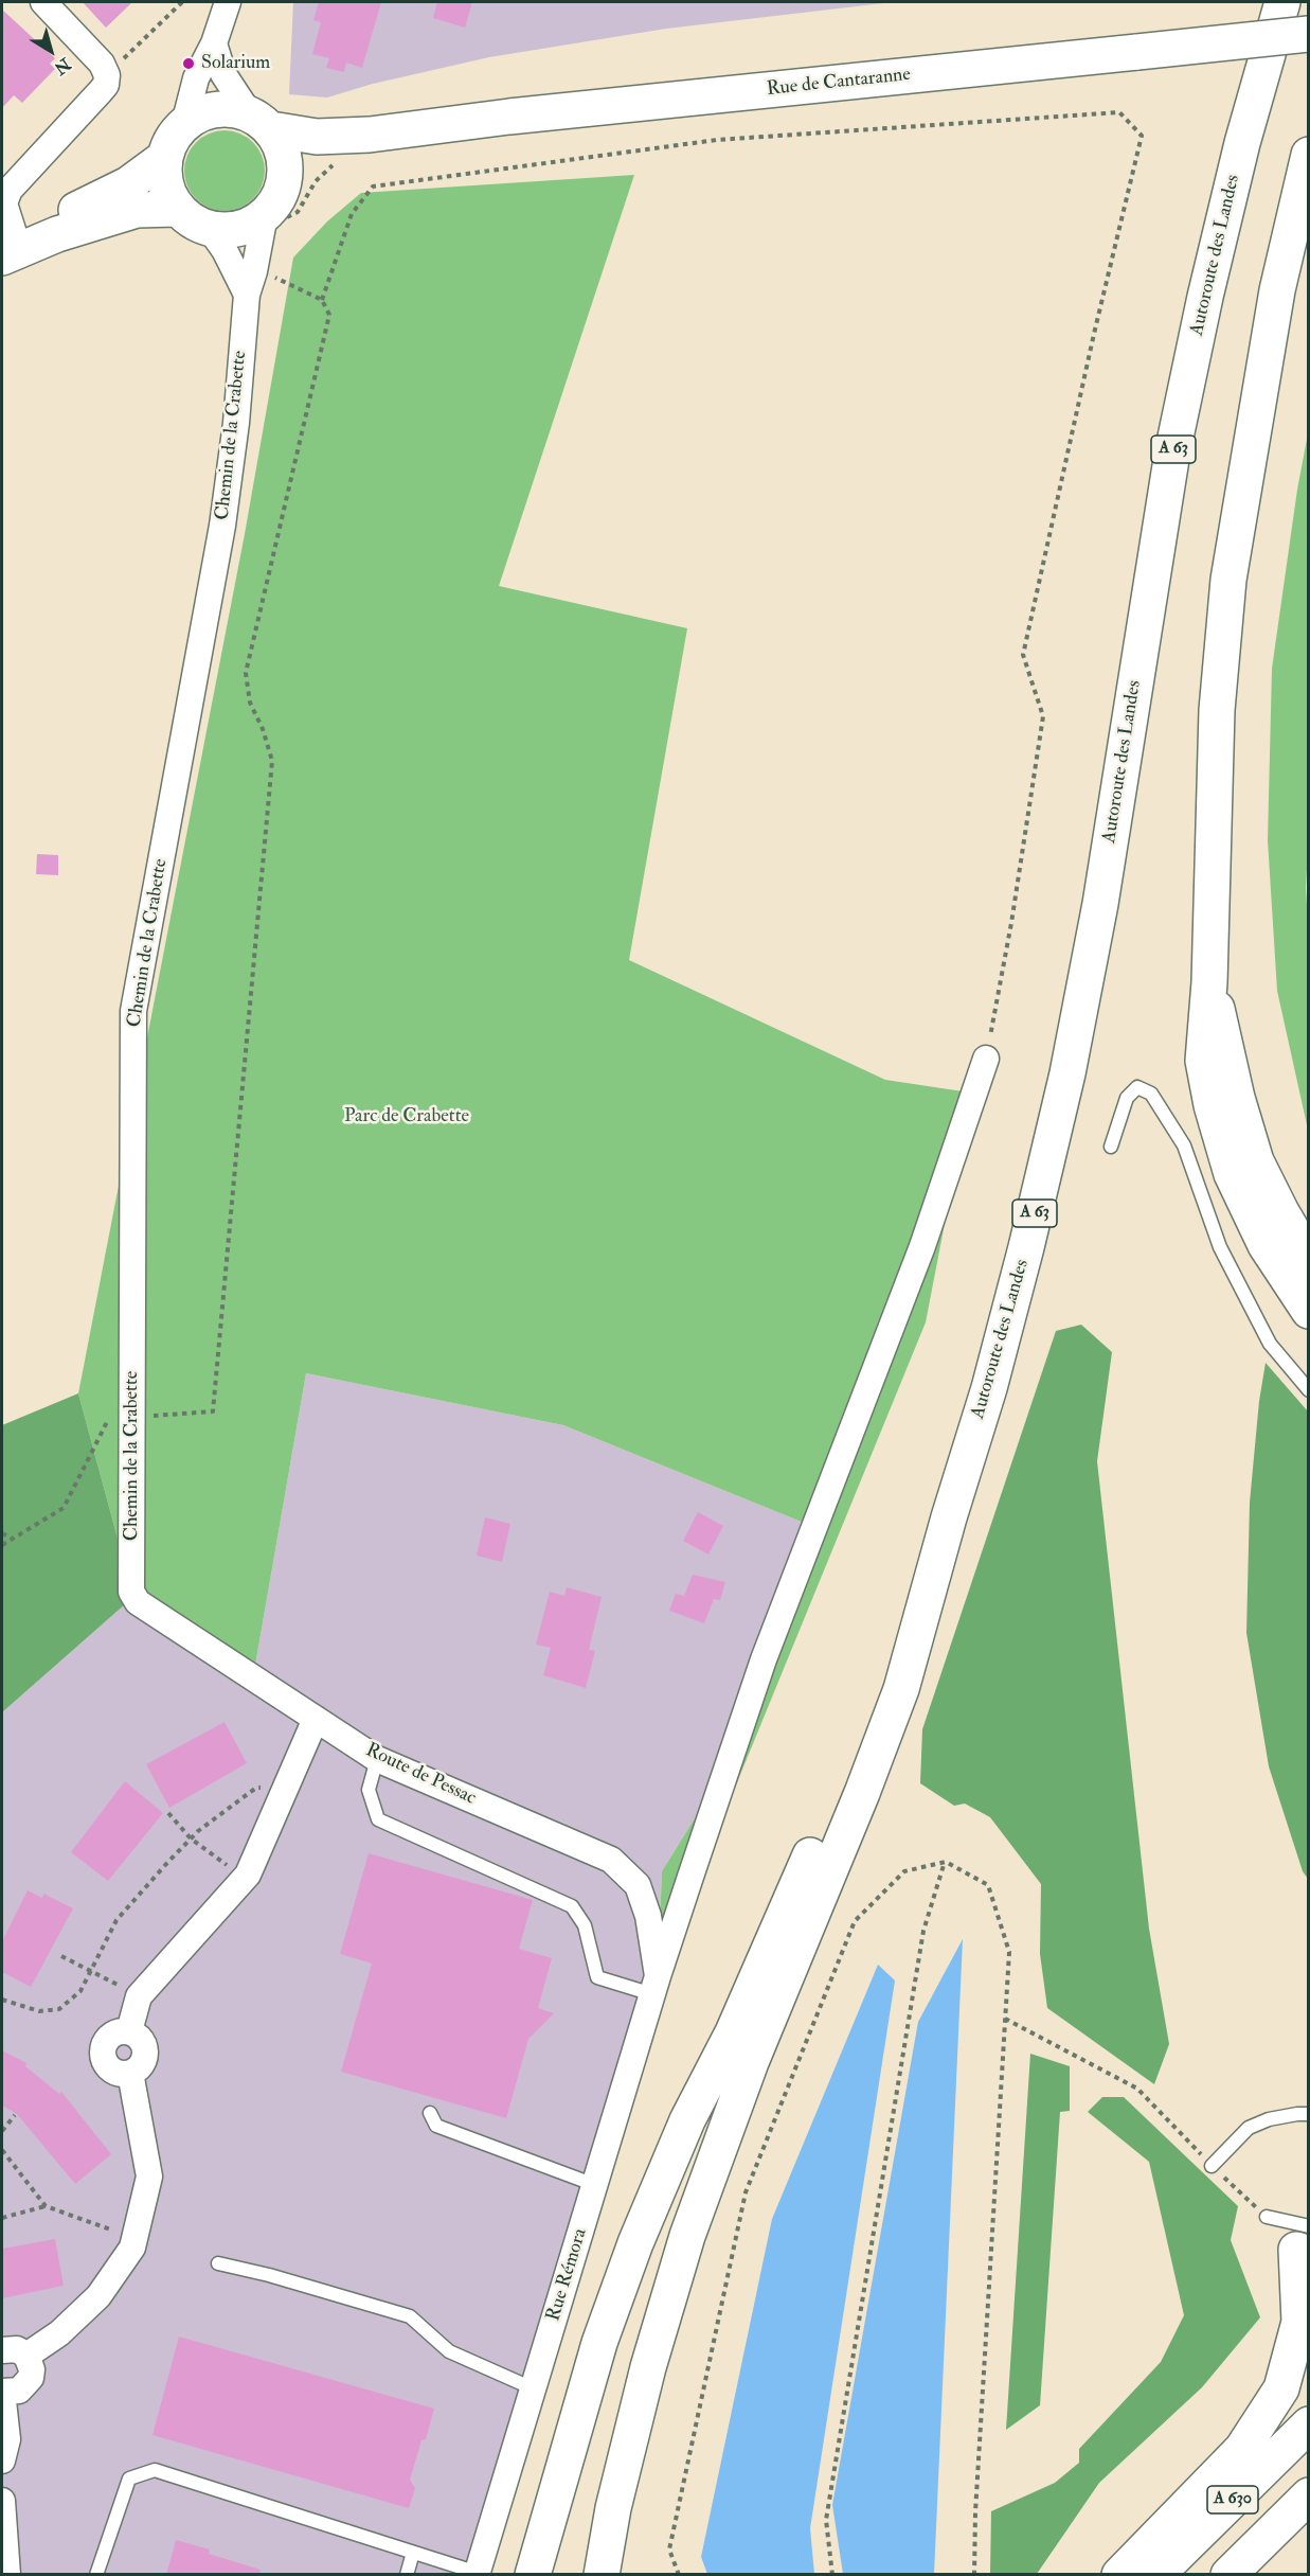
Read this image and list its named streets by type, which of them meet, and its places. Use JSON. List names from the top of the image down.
{
  "streets": {
    "main road": [
      "Rue de Cantaranne",
      "Autoroute des Landes",
      "A 63",
      "A 630"
    ],
    "street": ["Chemin de la Crabette", "Route de Pessac", "Rue Rémora"]
  },
  "crossings": [
    ["Rue de Cantaranne", "Chemin de la Crabette"],
    ["Chemin de la Crabette", "Route de Pessac"],
    ["Route de Pessac", "Rue Rémora"]
  ],
  "parks": ["Parc de Crabette"],
  "places": ["Solarium"],
  "north": "bottom right"
}
